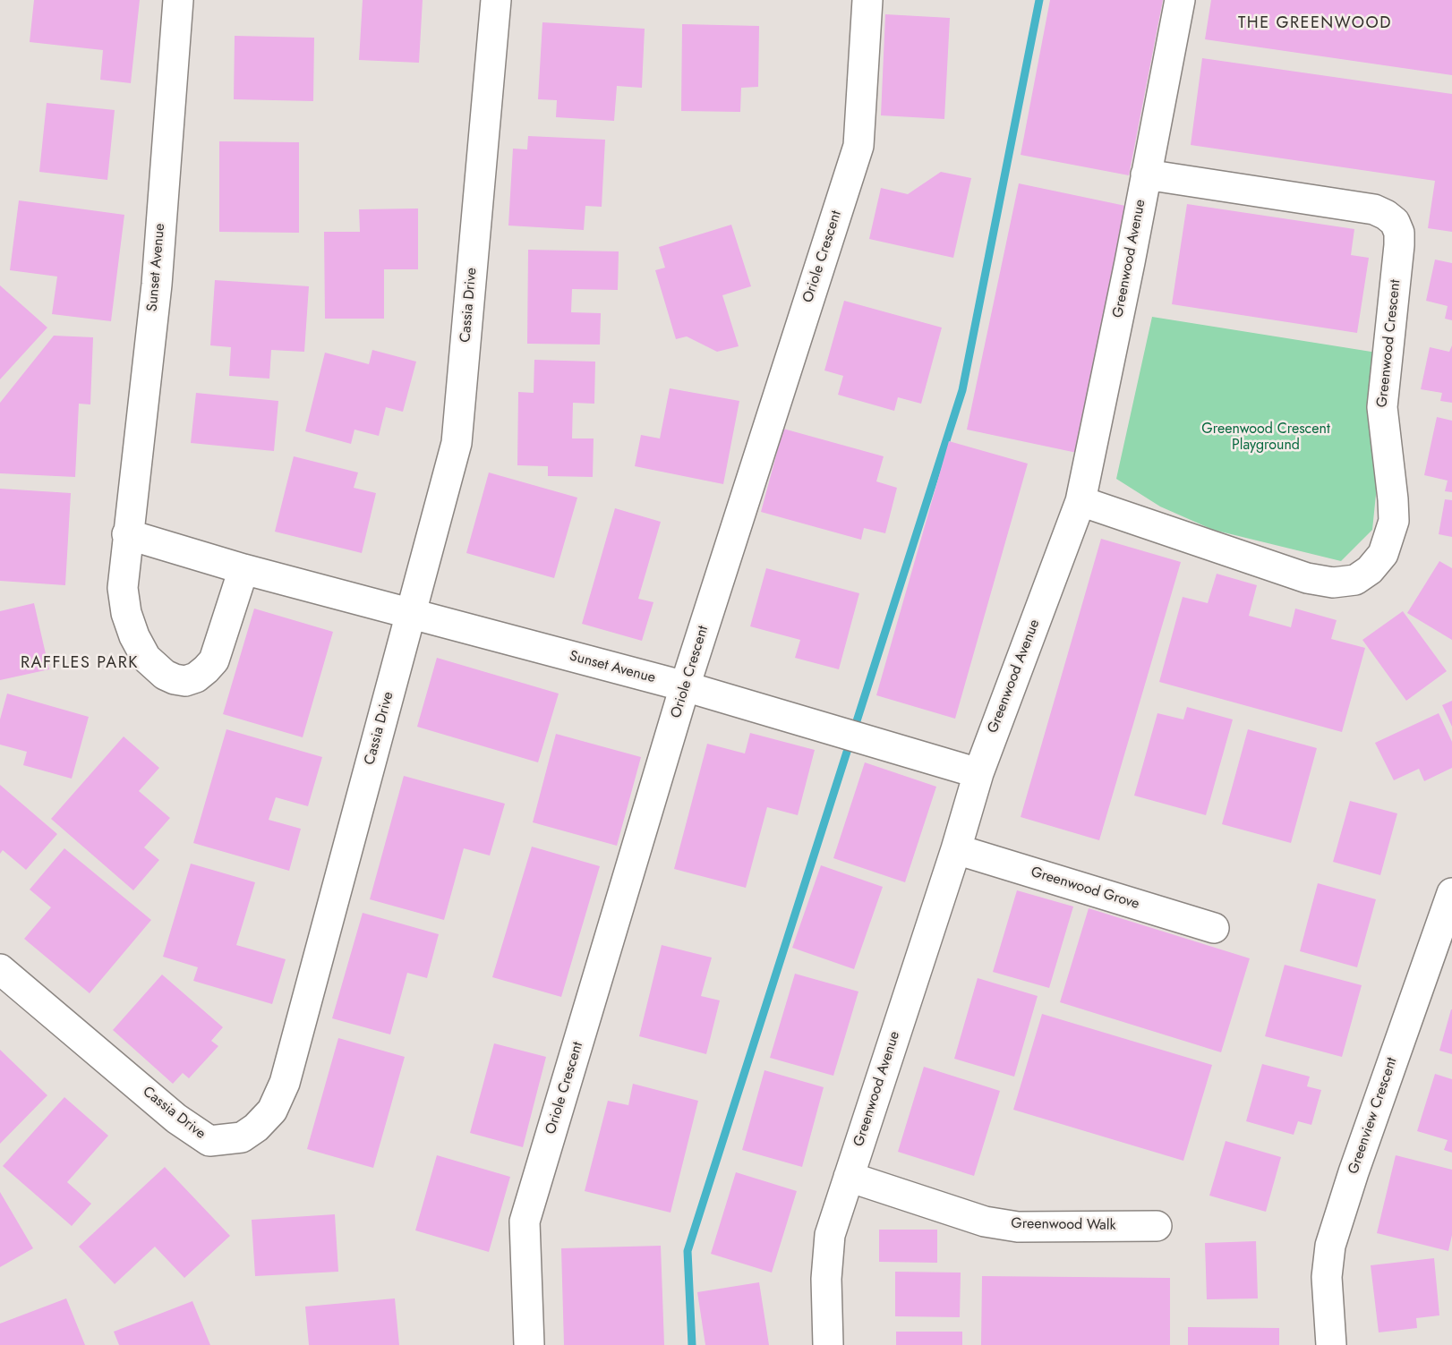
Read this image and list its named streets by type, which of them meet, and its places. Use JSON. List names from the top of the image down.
{
  "streets": {
    "street": [
      "Oriole Crescent",
      "Greenwood Avenue",
      "Sunset Avenue",
      "Cassia Drive",
      "Greenwood Crescent",
      "Greenwood Grove",
      "Greenview Crescent",
      "Greenwood Walk"
    ]
  },
  "crossings": [
    ["Oriole Crescent", "Sunset Avenue"],
    ["Greenwood Avenue", "Sunset Avenue"],
    ["Greenwood Avenue", "Greenwood Crescent"],
    ["Greenwood Avenue", "Greenwood Grove"],
    ["Greenwood Avenue", "Greenwood Walk"],
    ["Sunset Avenue", "Cassia Drive"]
  ],
  "districts": ["THE GREENWOOD", "RAFFLES PARK"],
  "parks": ["Greenwood Crescent Playground"]
}
